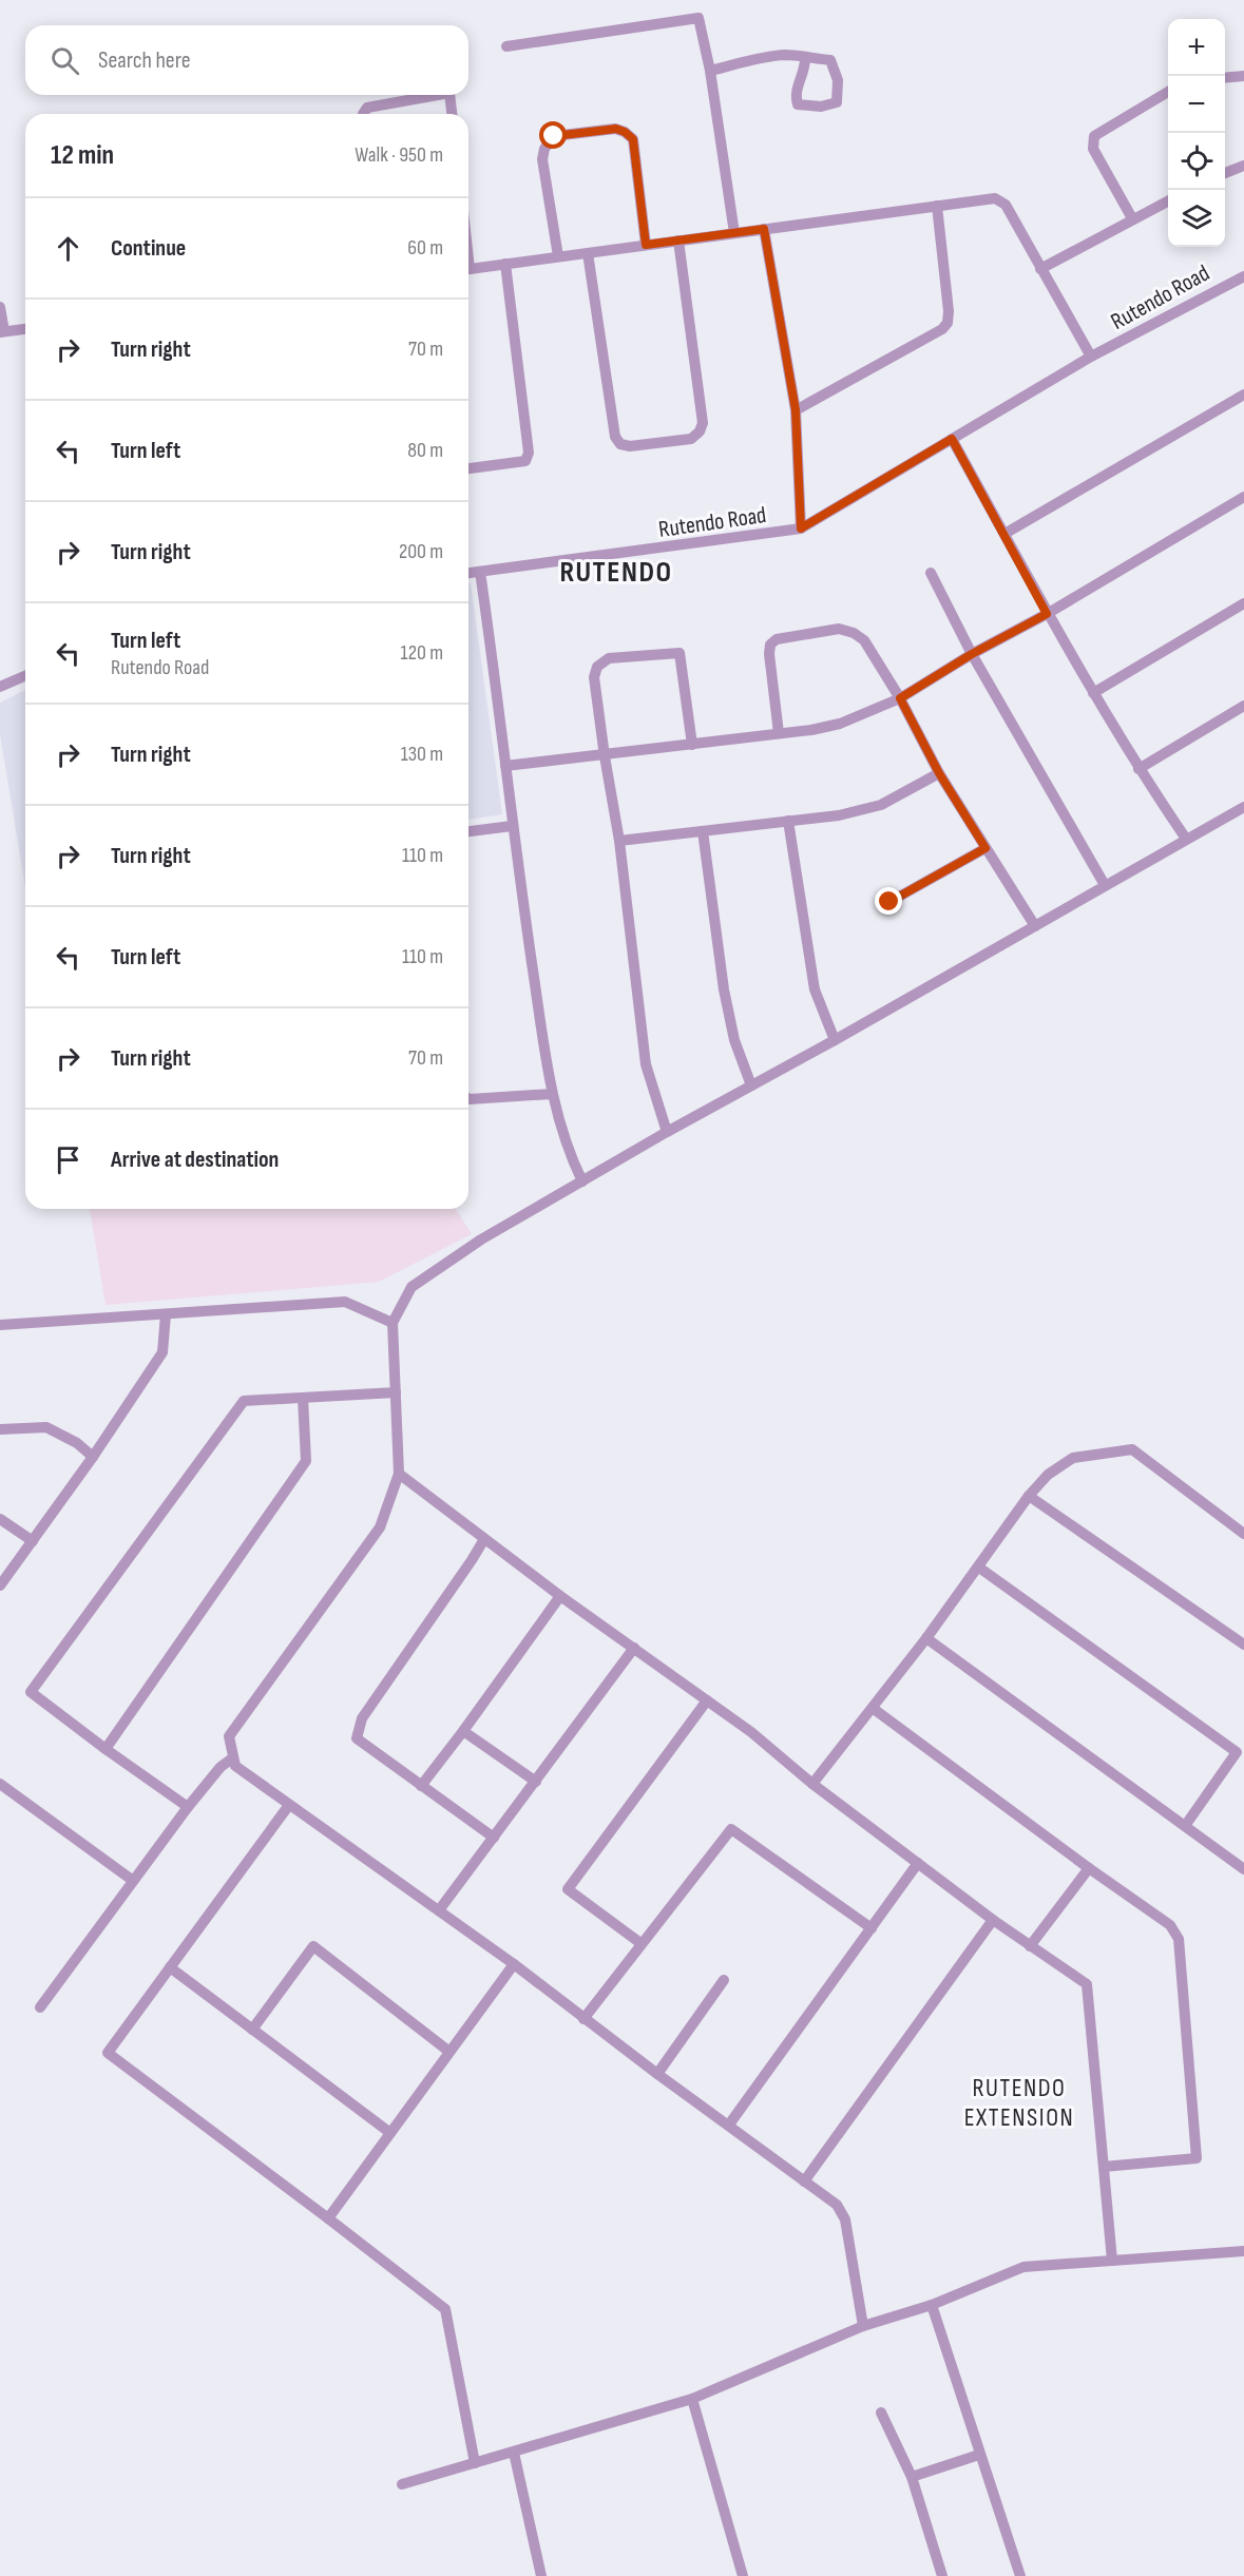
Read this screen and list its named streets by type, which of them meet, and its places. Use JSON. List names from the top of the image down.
{
  "streets": {
    "street": ["Rutendo Road"]
  },
  "districts": ["RUTENDO", "RUTENDO EXTENSION"],
  "page": {
    "map_buttons": ["+", "−"],
    "search": "Search here",
    "heading": ["12 min", "Walk · 950 m"],
    "list": [
      ["Continue", "60 m"],
      ["Turn right", "70 m"],
      ["Turn left", "80 m"],
      ["Turn right", "200 m"],
      ["Turn left", "Rutendo Road", "120 m"],
      ["Turn right", "130 m"],
      ["Turn right", "110 m"],
      ["Turn left", "110 m"],
      ["Turn right", "70 m"],
      "Arrive at destination"
    ]
  }
}
